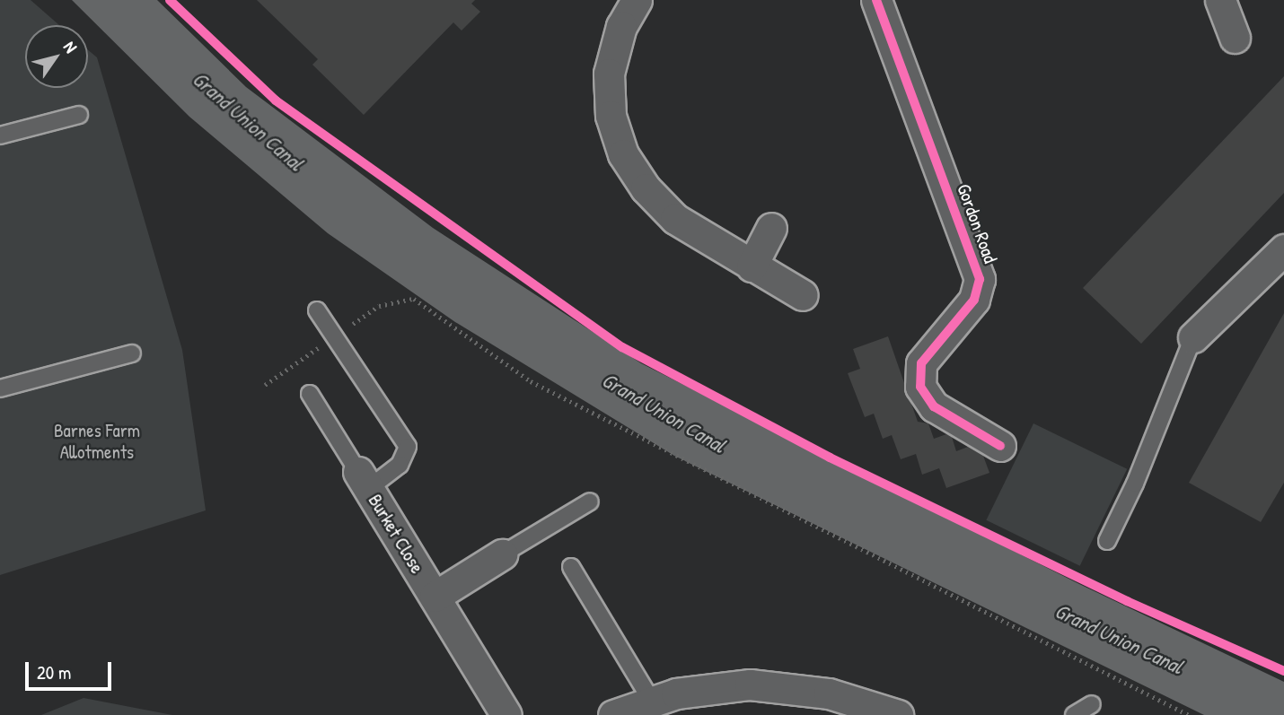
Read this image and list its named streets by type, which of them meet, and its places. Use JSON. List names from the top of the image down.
{
  "streets": {
    "street": ["Gordon Road", "Burket Close"]
  },
  "water": ["Grand Union Canal"],
  "parks": ["Barnes Farm Allotments"],
  "scale_bar": "20 m",
  "north": "top right"
}
